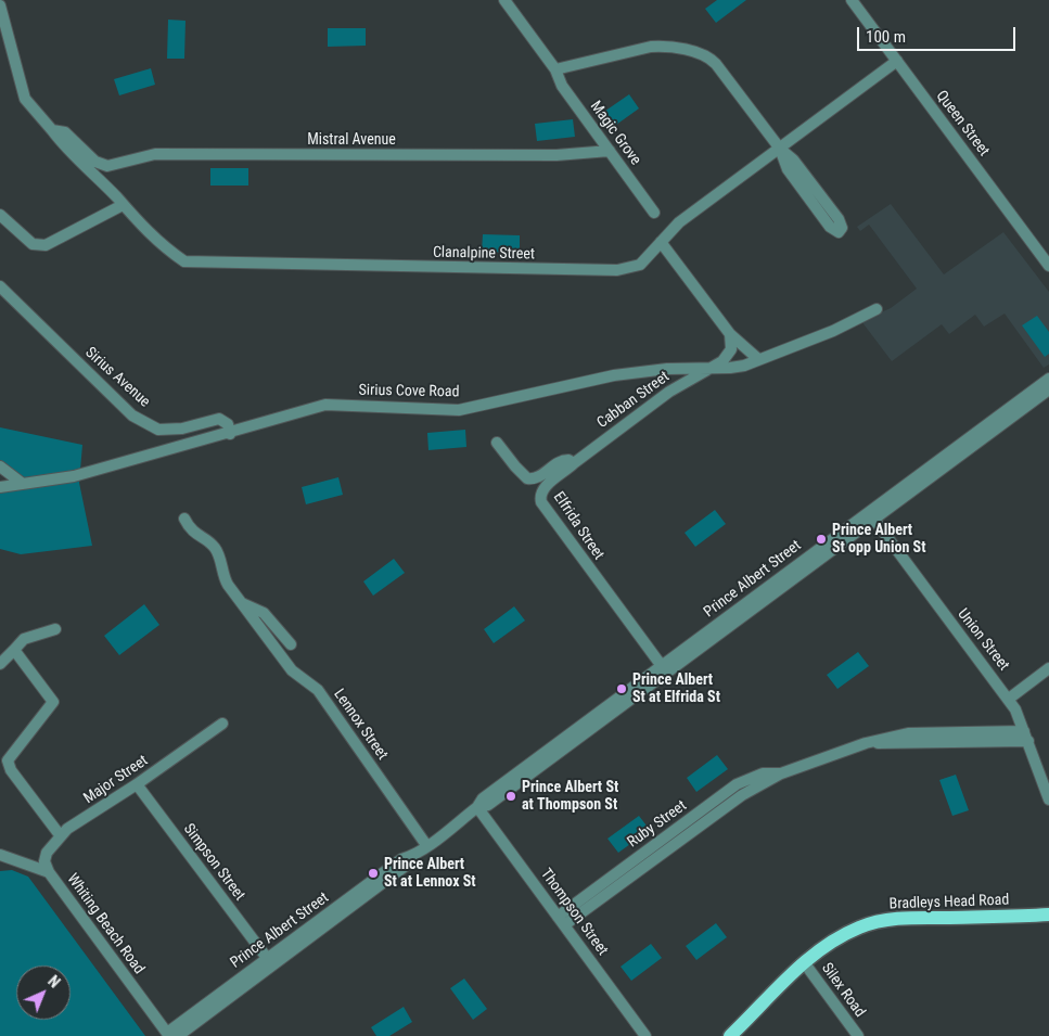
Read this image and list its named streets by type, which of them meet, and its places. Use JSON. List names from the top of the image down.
{
  "streets": {
    "main road": ["Bradleys Head Road"],
    "street": [
      "Queen Street",
      "Magic Grove",
      "Mistral Avenue",
      "Clanalpine Street",
      "Sirius Avenue",
      "Sirius Cove Road",
      "Cabban Street",
      "Elfrida Street",
      "Prince Albert Street",
      "Union Street",
      "Lennox Street",
      "Major Street",
      "Ruby Street",
      "Simpson Street",
      "Thompson Street",
      "Whiting Beach Road",
      "Silex Road"
    ]
  },
  "crossings": [
    ["Queen Street", "Clanalpine Street"],
    ["Magic Grove", "Mistral Avenue"],
    ["Mistral Avenue", "Clanalpine Street"],
    ["Sirius Avenue", "Sirius Cove Road"],
    ["Sirius Cove Road", "Cabban Street"],
    ["Cabban Street", "Elfrida Street"],
    ["Elfrida Street", "Prince Albert Street"],
    ["Prince Albert Street", "Union Street"],
    ["Prince Albert Street", "Lennox Street"],
    ["Prince Albert Street", "Simpson Street"],
    ["Prince Albert Street", "Thompson Street"],
    ["Prince Albert Street", "Whiting Beach Road"],
    ["Union Street", "Ruby Street"],
    ["Major Street", "Simpson Street"],
    ["Major Street", "Whiting Beach Road"],
    ["Ruby Street", "Thompson Street"],
    ["Bradleys Head Road", "Silex Road"]
  ],
  "places": [
    "Prince Albert St opp Union St",
    "Prince Albert St at Elfrida St",
    "Prince Albert St at Thompson St",
    "Prince Albert St at Lennox St"
  ],
  "scale_bar": "100 m",
  "north": "top right"
}
